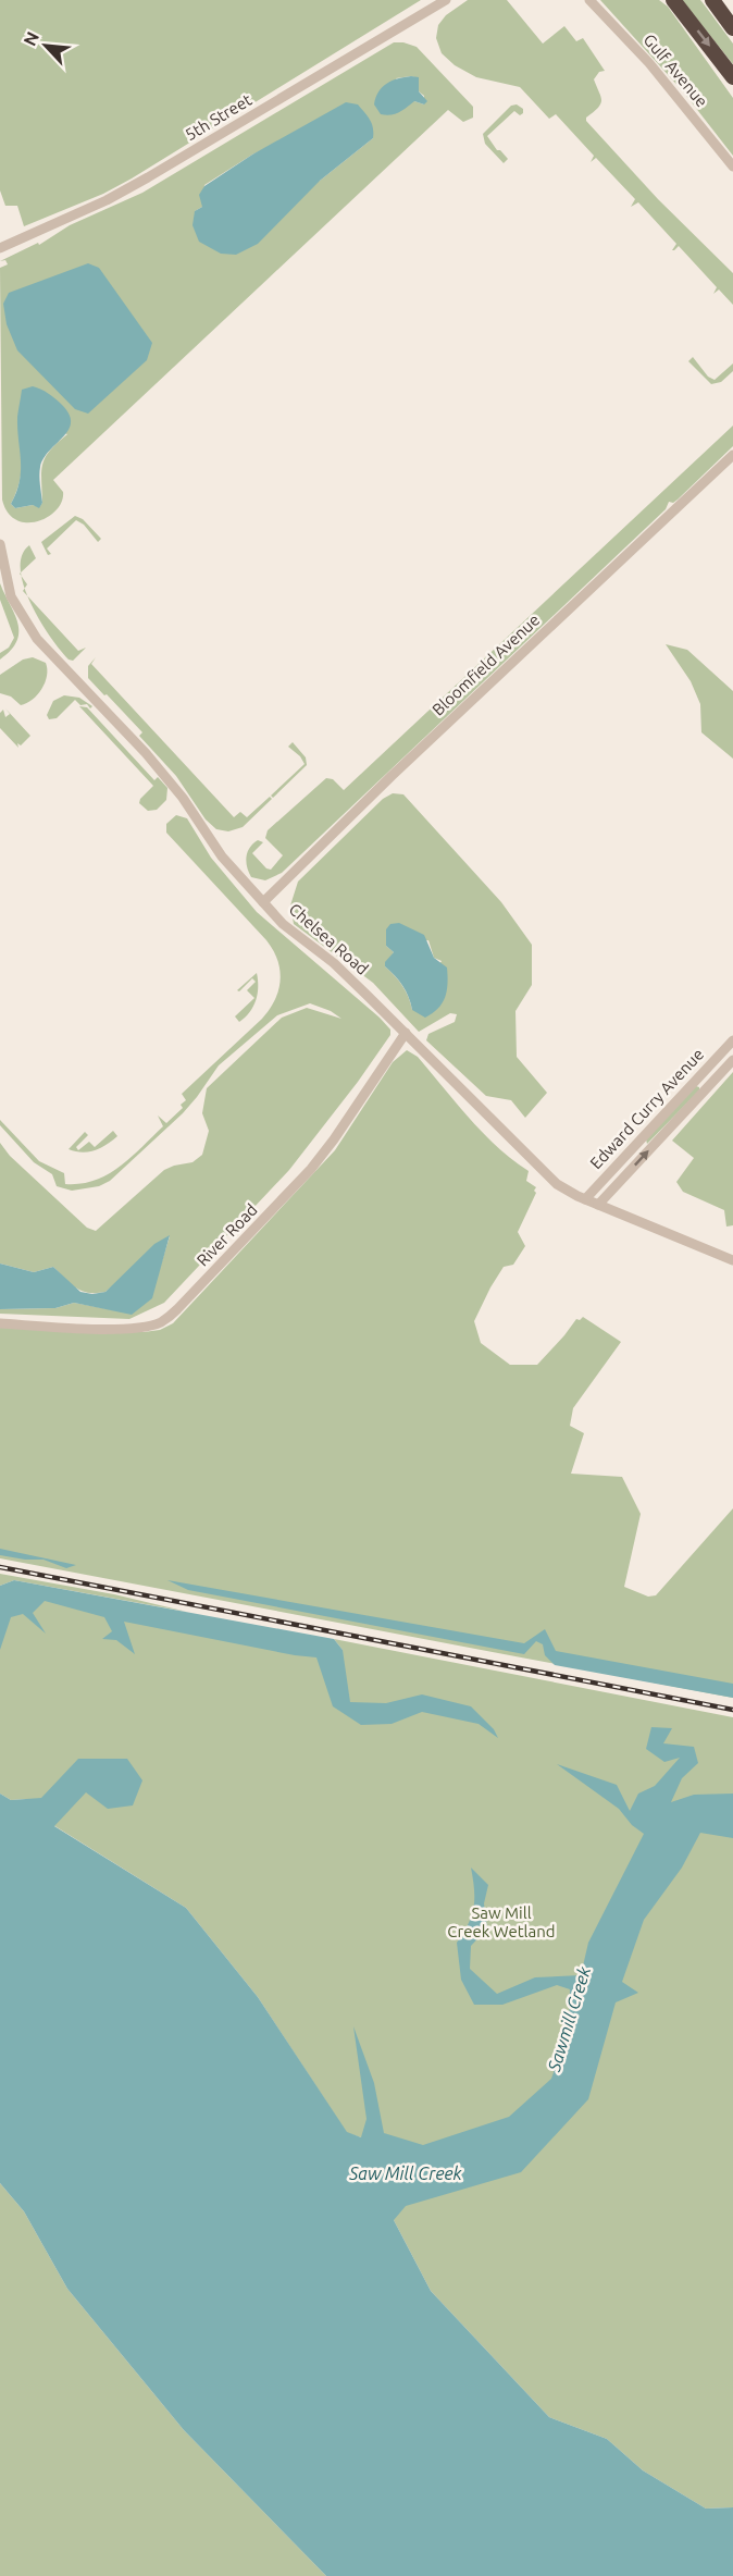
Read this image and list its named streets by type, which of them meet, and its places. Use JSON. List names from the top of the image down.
{
  "streets": {
    "street": [
      "Gulf Avenue",
      "5th Street",
      "Bloomfield Avenue",
      "Chelsea Road",
      "Edward Curry Avenue",
      "River Road"
    ]
  },
  "crossings": [
    ["Bloomfield Avenue", "Chelsea Road"],
    ["Chelsea Road", "Edward Curry Avenue"],
    ["Chelsea Road", "River Road"]
  ],
  "water": ["Sawmill Creek", "Saw Mill Creek"],
  "parks": ["Saw Mill Creek Wetland"],
  "north": "top left"
}
